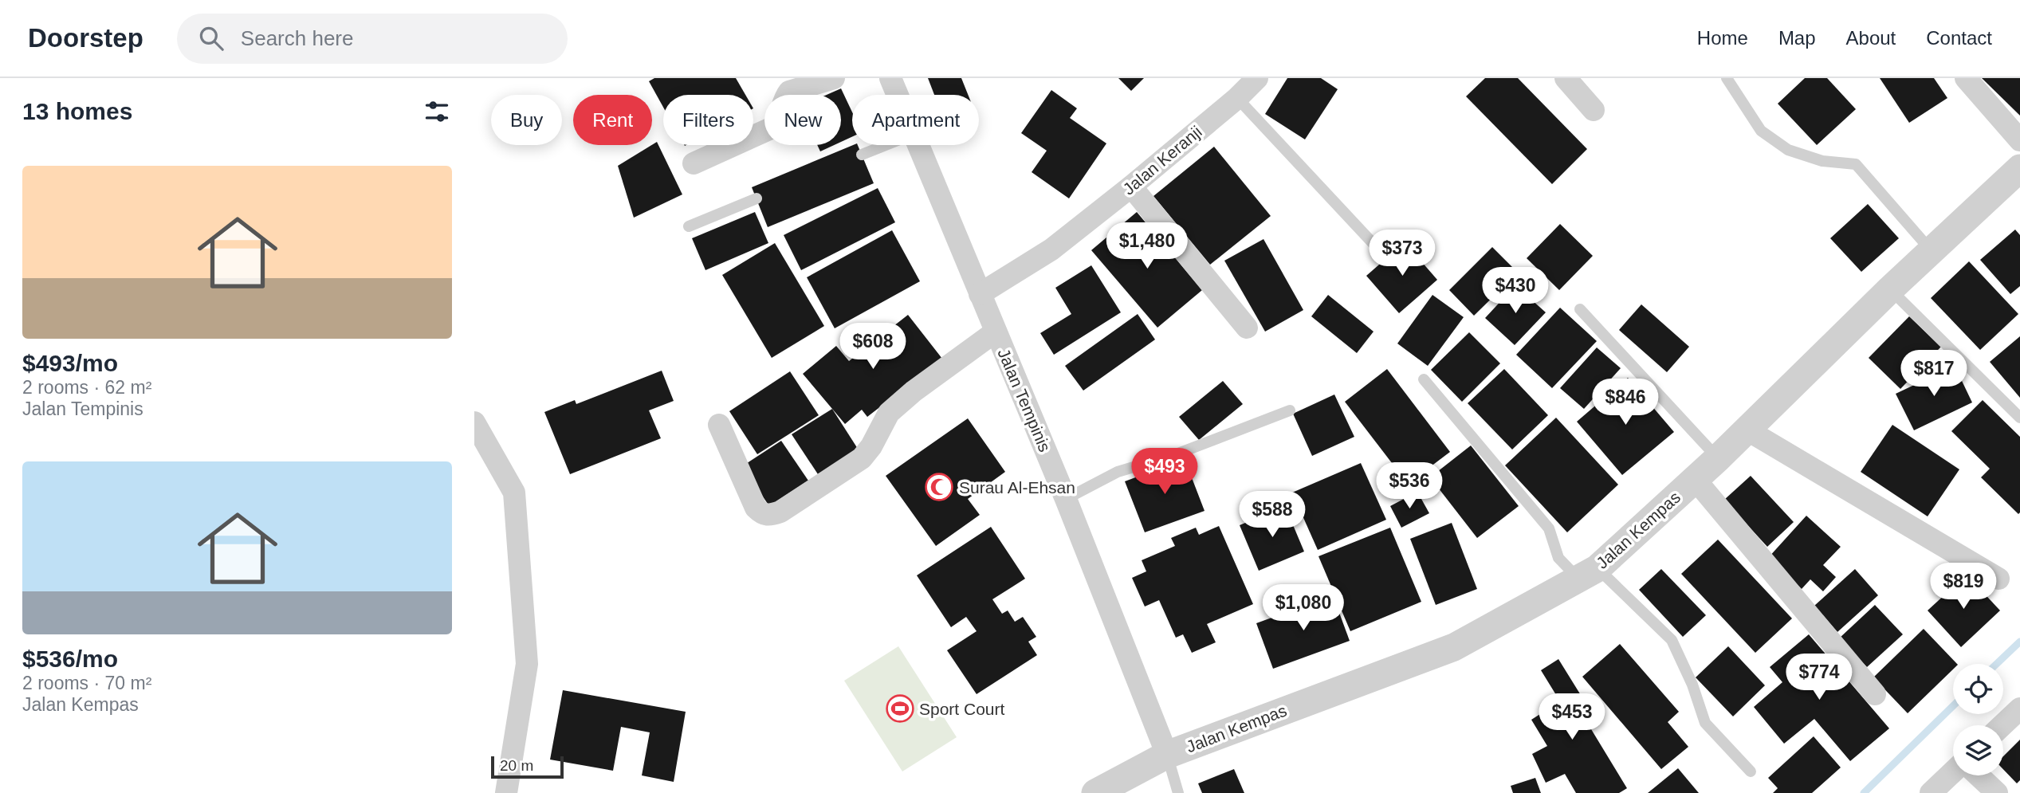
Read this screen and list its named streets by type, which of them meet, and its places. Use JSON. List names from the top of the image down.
{
  "streets": {
    "street": ["Jalan Keranji", "Jalan Tempinis", "Jalan Kempas"]
  },
  "crossings": [
    ["Jalan Keranji", "Jalan Tempinis"],
    ["Jalan Tempinis", "Jalan Kempas"]
  ],
  "places": {
    "mosque": ["Surau Al-Ehsan"],
    "sports": ["Sport Court"]
  },
  "scale_bar": "20 m",
  "page": {
    "header": "Doorstep",
    "search": "Search here",
    "nav": [
      "Home",
      "Map",
      "About",
      "Contact"
    ],
    "heading": "13 homes",
    "chip": [
      "Buy",
      "Rent",
      "Filters",
      "New",
      "Apartment"
    ],
    "list": [
      {
        "name": "$493/mo",
        "note": "2 rooms · 62 m² · Jalan Tempinis"
      },
      {
        "name": "$536/mo",
        "note": "2 rooms · 70 m² · Jalan Kempas"
      }
    ],
    "price": [
      "$1,480",
      "$373",
      "$430",
      "$608",
      "$817",
      "$846",
      "$493",
      "$536",
      "$588",
      "$819",
      "$1,080",
      "$774",
      "$453"
    ],
    "scale": "20 m"
  }
}
